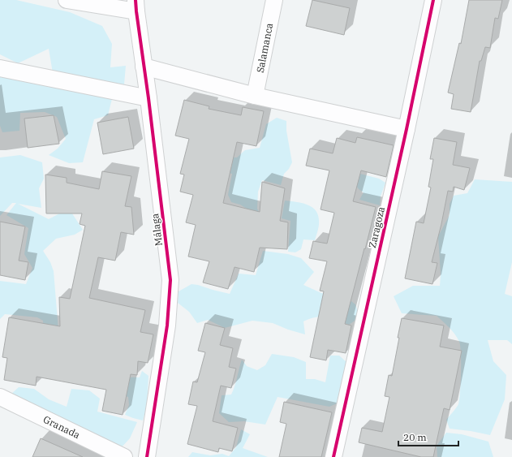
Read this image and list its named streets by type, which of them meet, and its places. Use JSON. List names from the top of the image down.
{
  "streets": {
    "street": [
      "Salamanca",
      "Zaragoza",
      "Málaga",
      "Granada"
    ]
  },
  "scale_bar": "20 m"
}
